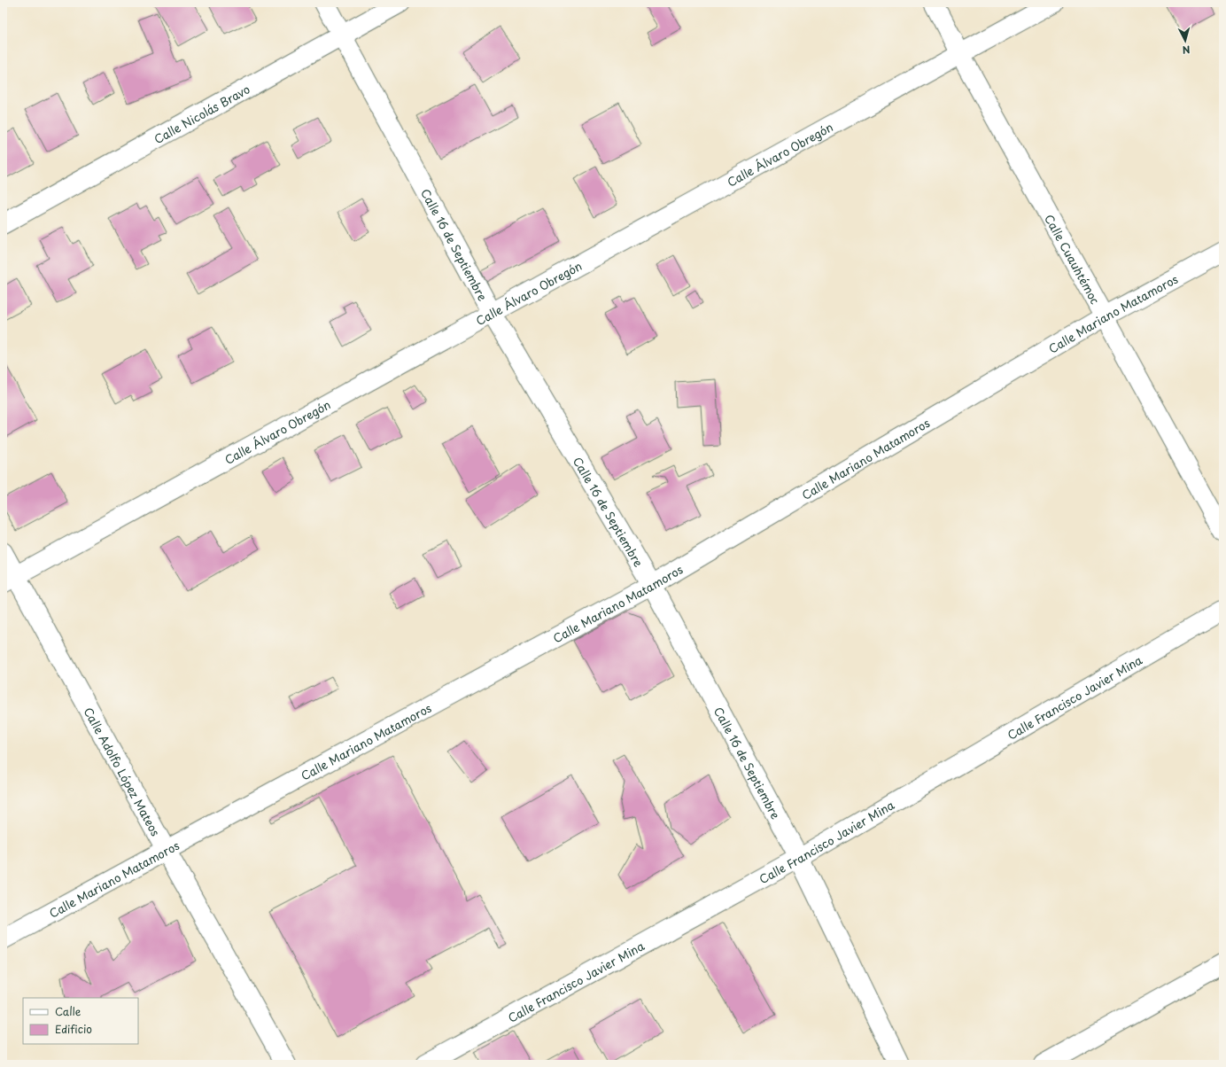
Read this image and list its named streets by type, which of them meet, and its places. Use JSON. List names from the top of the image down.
{
  "streets": {
    "street": [
      "Calle Nicolás Bravo",
      "Calle Álvaro Obregón",
      "Calle 16 de Septiembre",
      "Calle Cuauhtémoc",
      "Calle Mariano Matamoros",
      "Calle Francisco Javier Mina",
      "Calle Adolfo López Mateos"
    ]
  },
  "crossings": [
    ["Calle Nicolás Bravo", "Calle 16 de Septiembre"],
    ["Calle Álvaro Obregón", "Calle 16 de Septiembre"],
    ["Calle Álvaro Obregón", "Calle Cuauhtémoc"],
    ["Calle Álvaro Obregón", "Calle Adolfo López Mateos"],
    ["Calle 16 de Septiembre", "Calle Mariano Matamoros"],
    ["Calle 16 de Septiembre", "Calle Francisco Javier Mina"],
    ["Calle Cuauhtémoc", "Calle Mariano Matamoros"],
    ["Calle Mariano Matamoros", "Calle Adolfo López Mateos"]
  ],
  "legend": ["Calle", "Edificio"],
  "north": "bottom"
}
